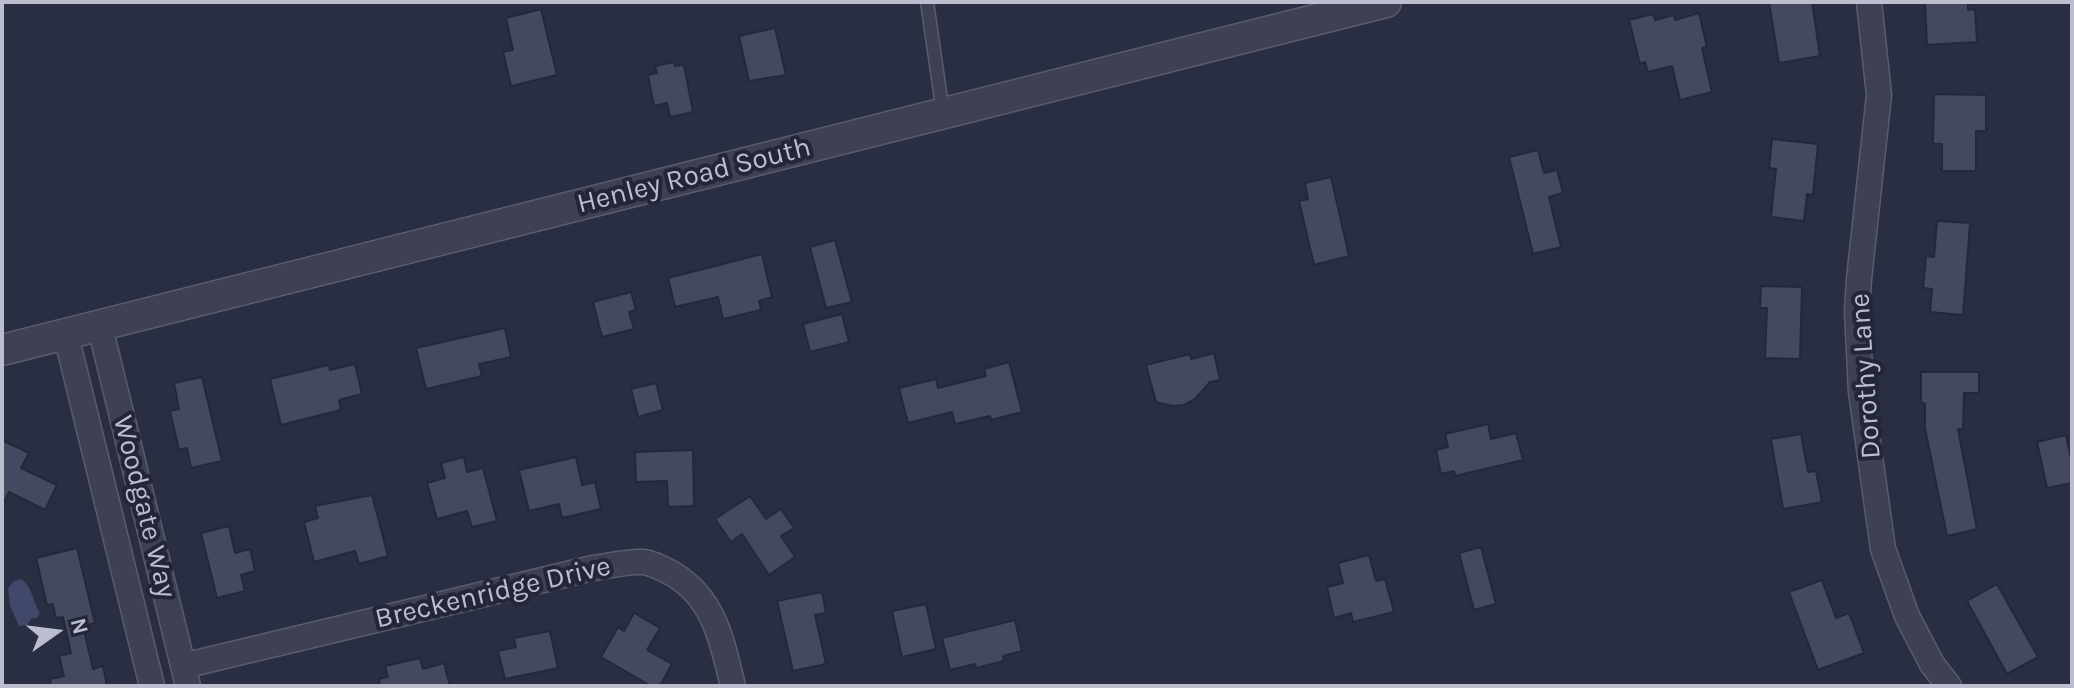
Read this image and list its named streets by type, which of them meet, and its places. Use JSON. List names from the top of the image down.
{
  "streets": {
    "street": [
      "Henley Road South",
      "Dorothy Lane",
      "Woodgate Way",
      "Breckenridge Drive"
    ]
  },
  "crossings": [
    ["Henley Road South", "Woodgate Way"],
    ["Woodgate Way", "Breckenridge Drive"]
  ],
  "north": "right"
}
